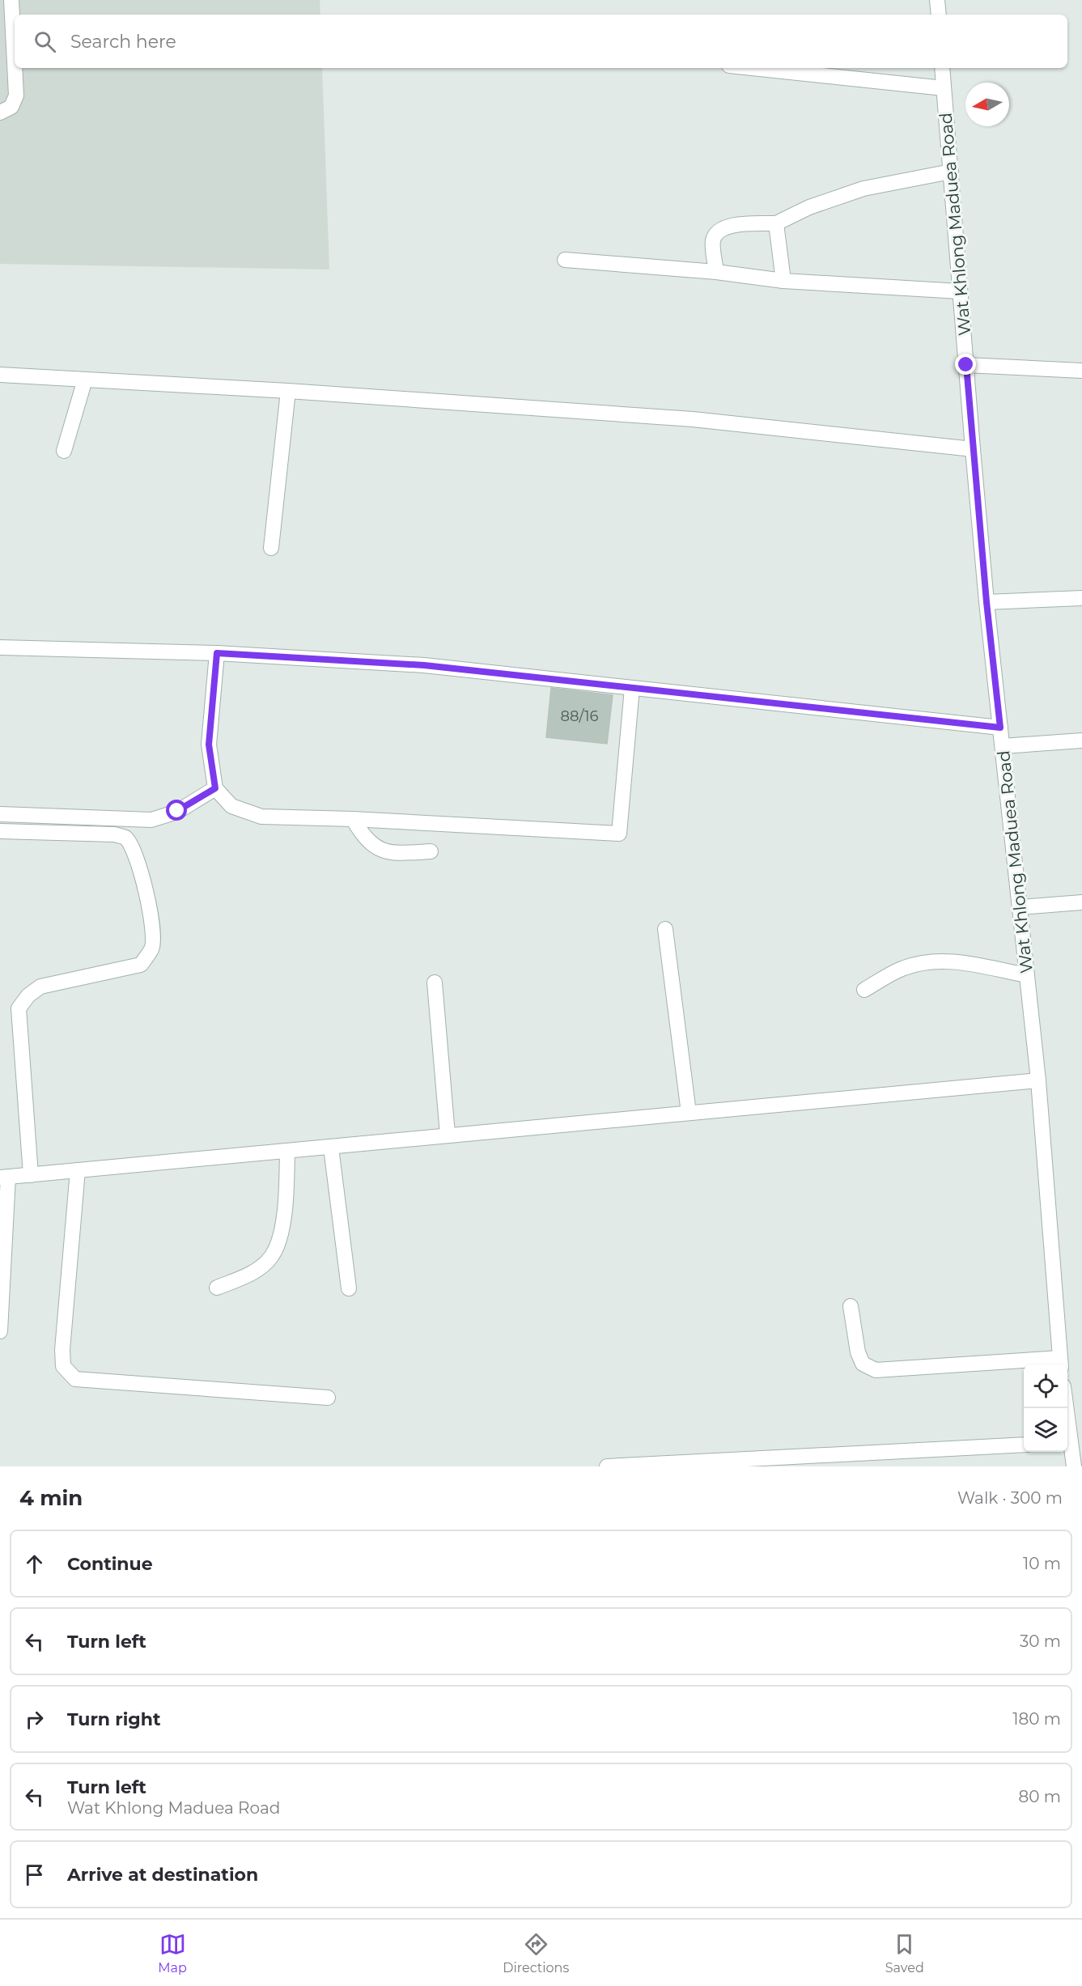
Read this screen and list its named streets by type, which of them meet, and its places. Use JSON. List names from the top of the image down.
{
  "streets": {
    "street": ["Wat Khlong Maduea Road"]
  },
  "house_numbers": ["88/16"],
  "north": "left",
  "page": {
    "search": "Search here",
    "heading": ["4 min", "Walk · 300 m"],
    "list": [
      ["Continue", "10 m"],
      ["Turn left", "30 m"],
      ["Turn right", "180 m"],
      ["Turn left", "Wat Khlong Maduea Road", "80 m"],
      "Arrive at destination"
    ],
    "nav": ["Map", "Directions", "Saved"]
  }
}
